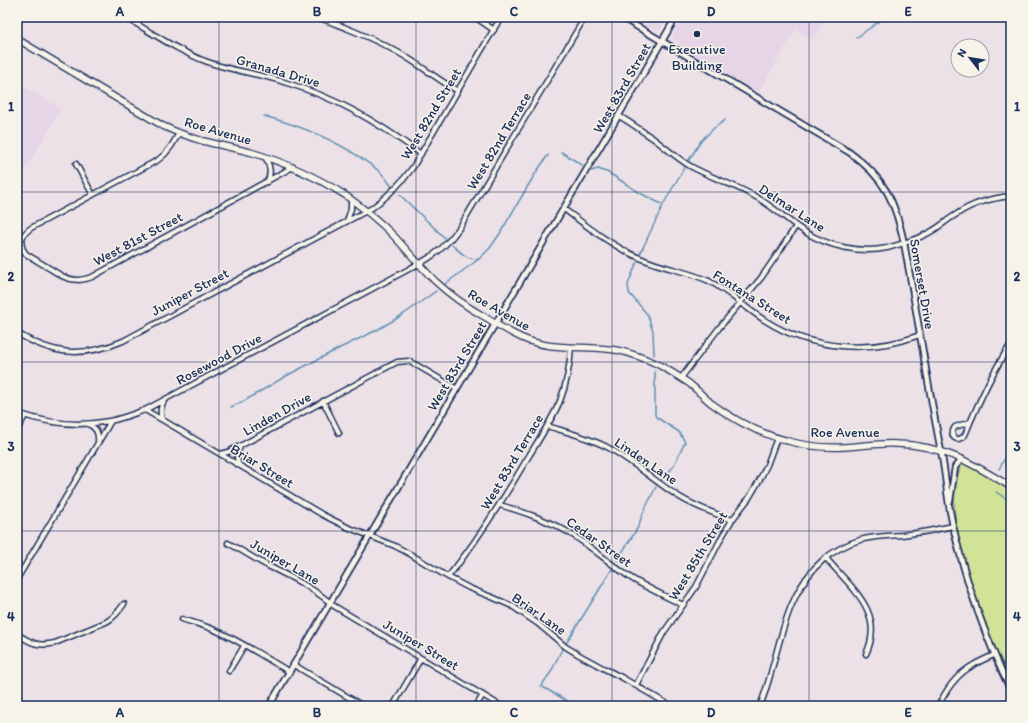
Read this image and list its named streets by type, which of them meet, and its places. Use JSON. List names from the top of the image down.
{
  "streets": {
    "main road": ["Roe Avenue"],
    "street": [
      "Granada Drive",
      "West 83rd Street",
      "West 82nd Street",
      "West 82nd Terrace",
      "Delmar Lane",
      "West 81st Street",
      "Somerset Drive",
      "Juniper Street",
      "Fontana Street",
      "Rosewood Drive",
      "Linden Drive",
      "Linden Lane",
      "West 83rd Terrace",
      "Briar Street",
      "Cedar Street",
      "West 85th Street",
      "Juniper Lane",
      "Briar Lane"
    ]
  },
  "crossings": [
    ["Granada Drive", "West 82nd Street"],
    ["West 83rd Street", "Roe Avenue"],
    ["West 83rd Street", "Delmar Lane"],
    ["West 83rd Street", "Somerset Drive"],
    ["West 83rd Street", "Juniper Street"],
    ["West 83rd Street", "Fontana Street"],
    ["West 83rd Street", "Linden Drive"],
    ["West 83rd Street", "Briar Street"],
    ["West 83rd Street", "Juniper Lane"],
    ["West 83rd Street", "Briar Lane"],
    ["West 82nd Street", "Roe Avenue"],
    ["West 82nd Street", "Juniper Street"],
    ["Roe Avenue", "West 82nd Terrace"],
    ["Roe Avenue", "West 81st Street"],
    ["Roe Avenue", "Somerset Drive"],
    ["Roe Avenue", "Juniper Street"],
    ["Roe Avenue", "Rosewood Drive"],
    ["Roe Avenue", "West 83rd Terrace"],
    ["Roe Avenue", "West 85th Street"],
    ["West 82nd Terrace", "Rosewood Drive"],
    ["Delmar Lane", "Somerset Drive"],
    ["Somerset Drive", "Fontana Street"],
    ["Juniper Street", "Juniper Lane"],
    ["Rosewood Drive", "Briar Street"],
    ["Linden Drive", "Briar Street"],
    ["Linden Lane", "West 83rd Terrace"],
    ["Linden Lane", "West 85th Street"],
    ["West 83rd Terrace", "Cedar Street"],
    ["West 83rd Terrace", "Briar Lane"],
    ["Briar Street", "Briar Lane"],
    ["Cedar Street", "West 85th Street"],
    ["West 85th Street", "Briar Lane"]
  ],
  "places": ["Executive Building"],
  "north": "top left",
  "grid": {
    "columns": [
      "A",
      "B",
      "C",
      "D",
      "E"
    ],
    "rows": [
      "1",
      "2",
      "3",
      "4"
    ]
  }
}
